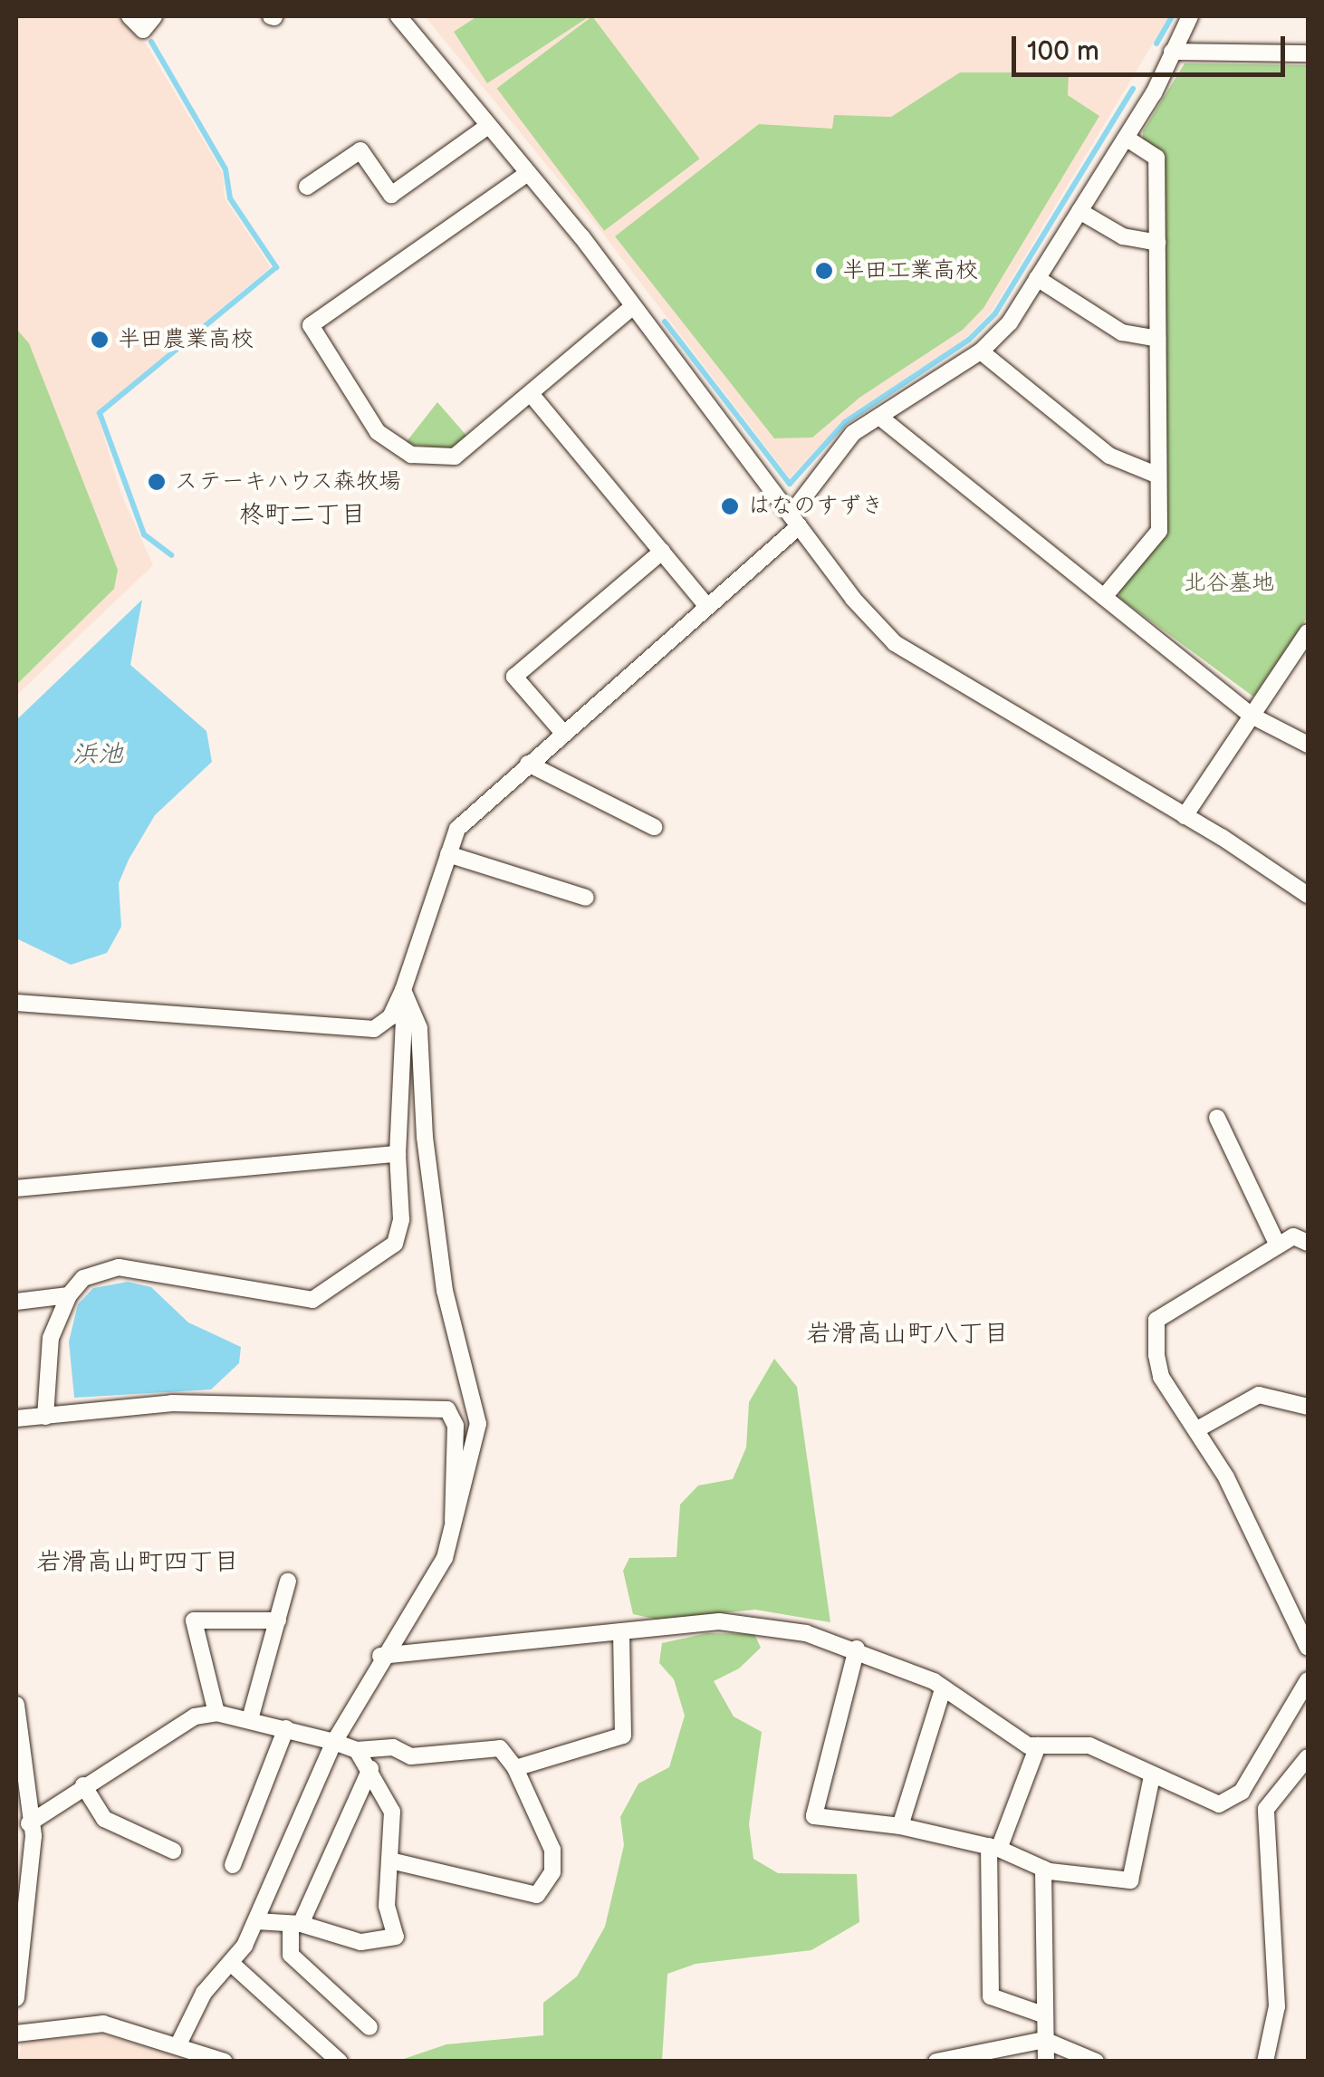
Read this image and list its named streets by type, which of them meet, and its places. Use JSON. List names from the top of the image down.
{
  "districts": ["柊町二丁目", "岩滑高山町八丁目", "岩滑高山町四丁目"],
  "water": ["浜池"],
  "parks": ["北谷墓地"],
  "places": [
    "半田工業高校",
    "半田農業高校",
    "ステーキハウス森牧場",
    "はなのすずき"
  ],
  "scale_bar": "100 m"
}
